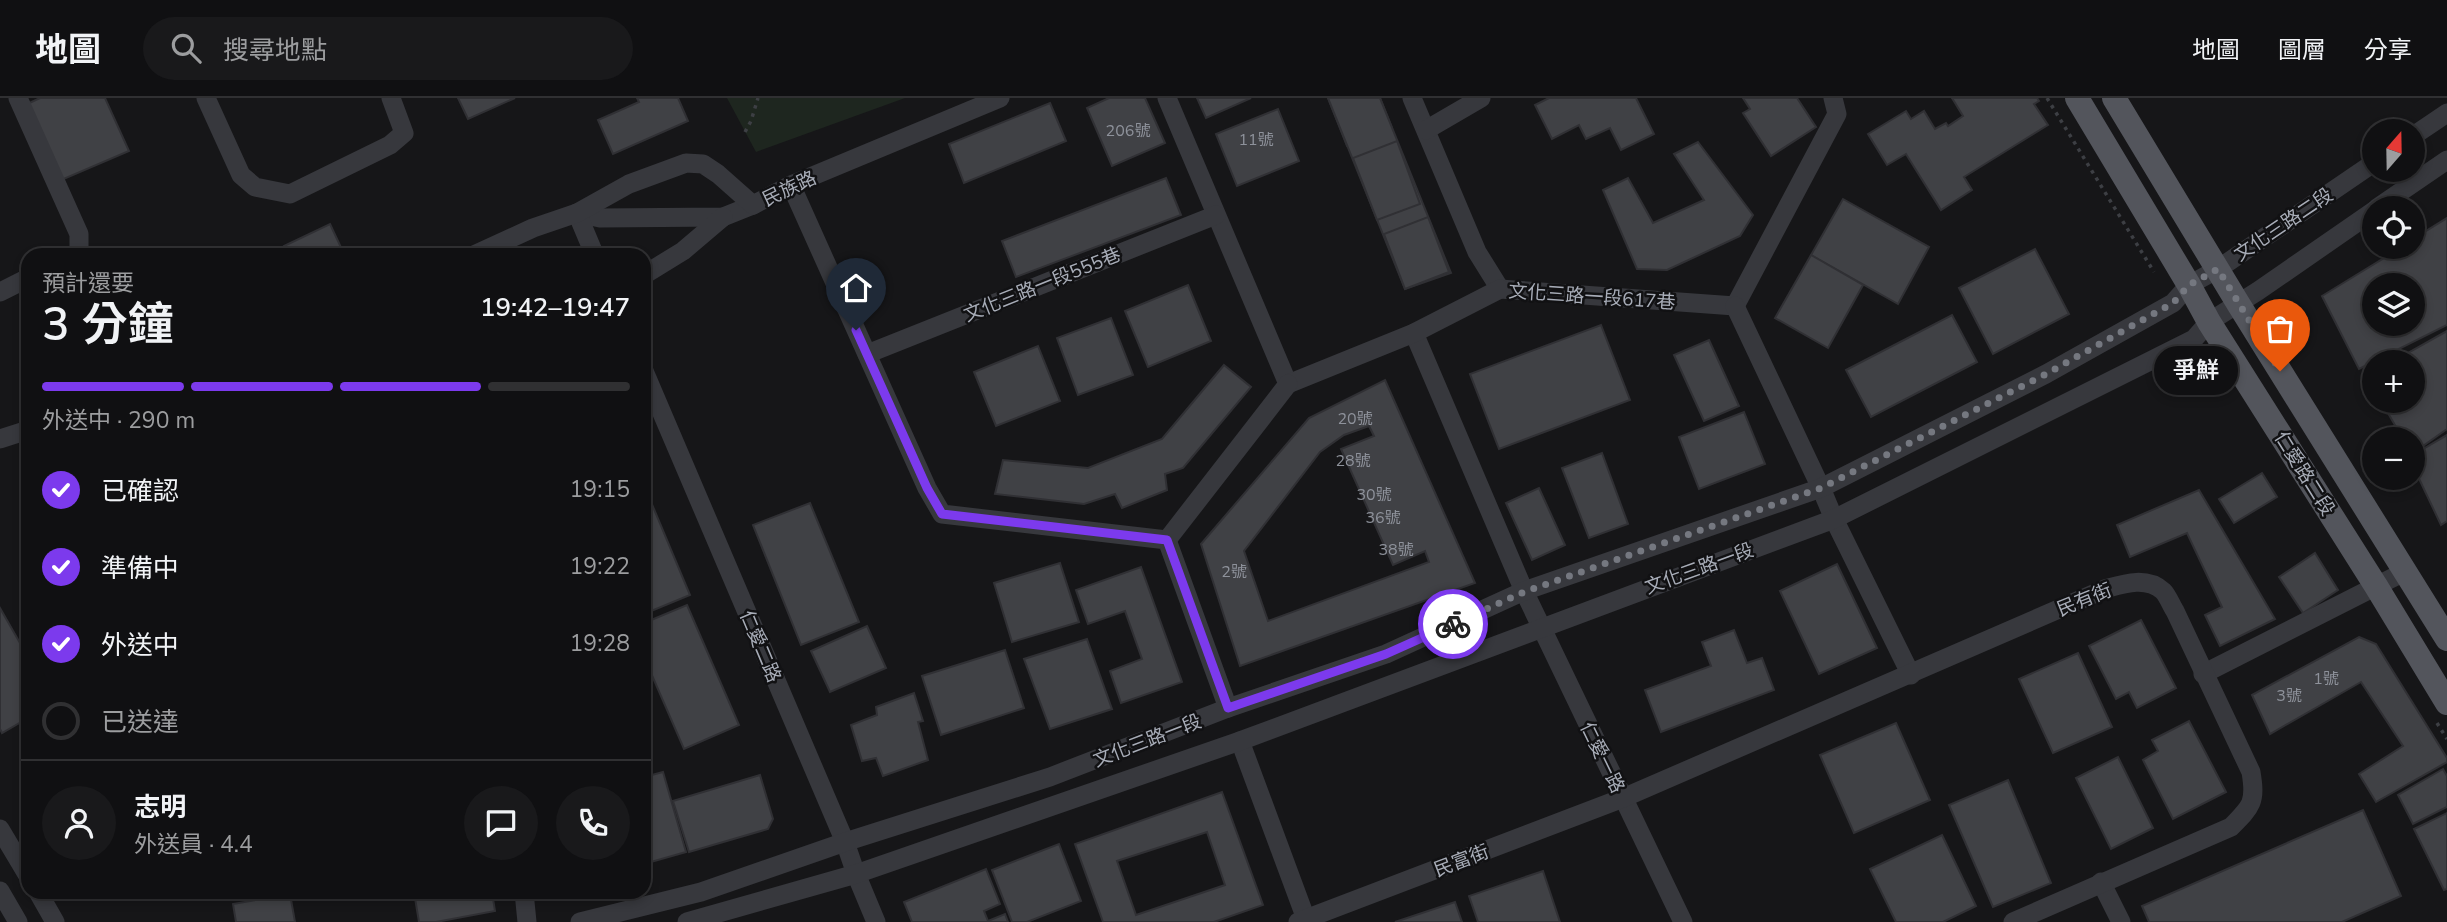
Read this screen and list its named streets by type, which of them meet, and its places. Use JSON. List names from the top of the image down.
{
  "streets": {
    "main road": ["仁愛路二段"],
    "street": [
      "民族路",
      "文化三路二段",
      "文化三路一段555巷",
      "文化三路一段617巷",
      "文化三路一段",
      "民有街",
      "仁愛二路",
      "仁愛一路",
      "民富街"
    ]
  },
  "crossings": [
    ["文化三路二段", "仁愛路二段"],
    ["文化三路二段", "文化三路一段"],
    ["仁愛路二段", "文化三路一段"],
    ["文化三路一段", "仁愛二路"],
    ["文化三路一段", "仁愛一路"],
    ["民有街", "仁愛一路"],
    ["民有街", "民富街"],
    ["仁愛一路", "民富街"]
  ],
  "places": ["爭鮮"],
  "house_numbers": [
    "206號",
    "11號",
    "20號",
    "28號",
    "30號",
    "36號",
    "38號",
    "2號",
    "1號",
    "3號"
  ],
  "north": "top",
  "page": {
    "header": "地圖",
    "search": "搜尋地點",
    "nav": ["地圖", "圖層", "分享"],
    "map_buttons": ["+", "−"],
    "heading": ["3 分鐘", "預計還要", "19:42–19:47"],
    "panel": ["志明", "外送員 · 4.4"],
    "bubble": "爭鮮",
    "bar": "外送中 · 290 m",
    "list": [
      ["已確認", "19:15"],
      ["準備中", "19:22"],
      ["外送中", "19:28"],
      "已送達"
    ]
  }
}
